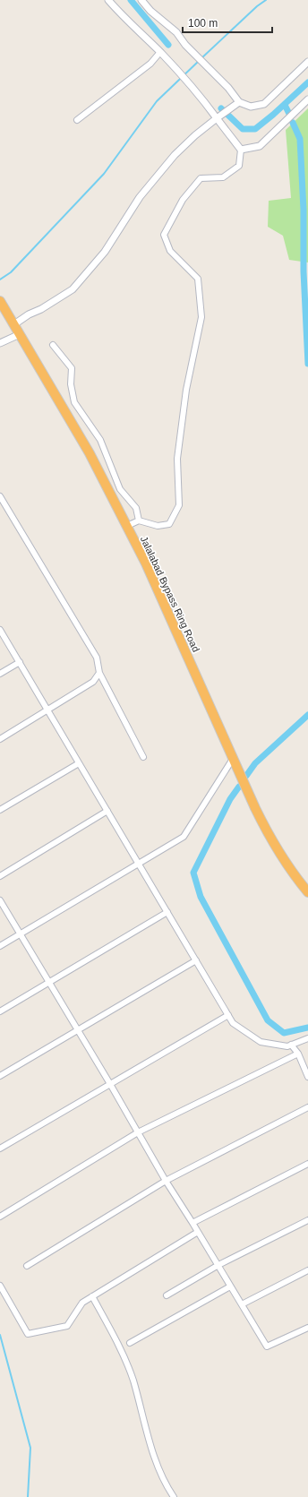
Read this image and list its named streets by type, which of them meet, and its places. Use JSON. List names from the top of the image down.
{
  "streets": {
    "highway": ["Jalalabad Bypass Ring Road"]
  },
  "scale_bar": "100 m"
}
